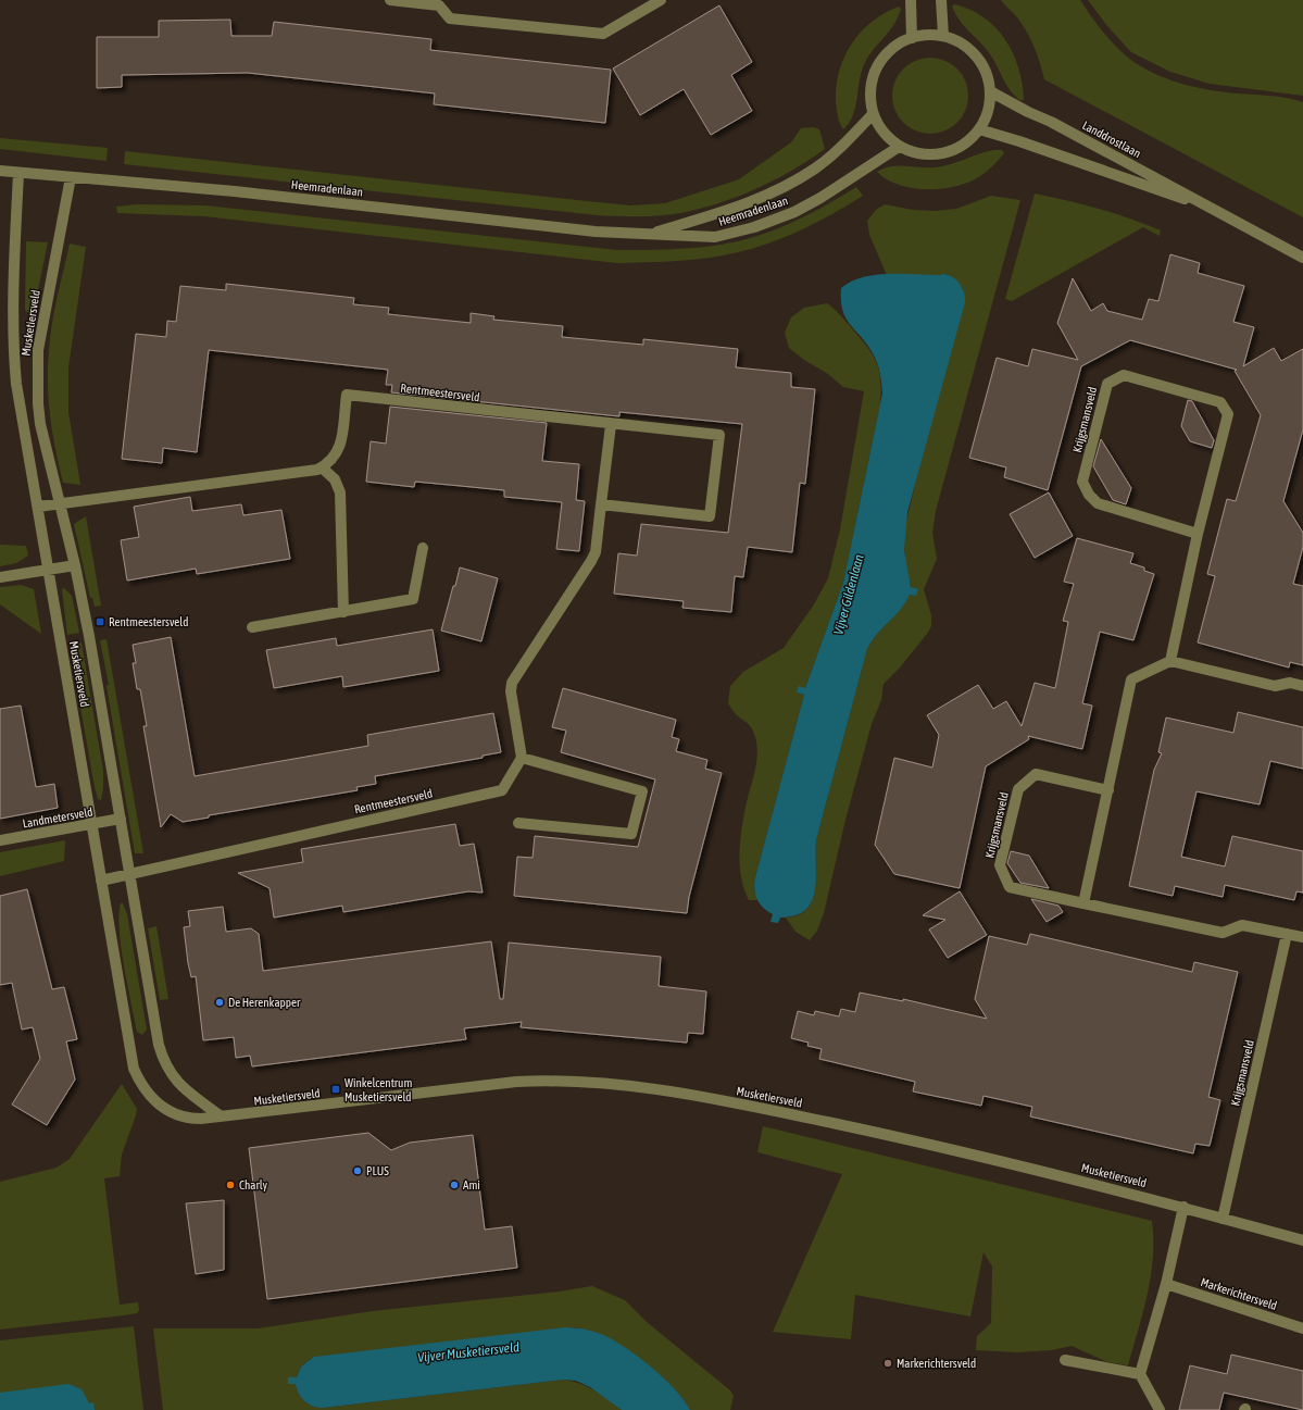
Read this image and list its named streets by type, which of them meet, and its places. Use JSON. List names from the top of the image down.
{
  "streets": {
    "street": [
      "Landdrostlaan",
      "Heemradenlaan",
      "Musketiersveld",
      "Rentmeestersveld",
      "Krijgsmansveld",
      "Landmetersveld",
      "Markerichtersveld"
    ]
  },
  "crossings": [
    ["Landdrostlaan", "Heemradenlaan"],
    ["Heemradenlaan", "Musketiersveld"],
    ["Musketiersveld", "Rentmeestersveld"],
    ["Musketiersveld", "Krijgsmansveld"],
    ["Musketiersveld", "Landmetersveld"]
  ],
  "water": ["Vijver Gildenlaan", "Vijver Musketiersveld"],
  "places": {
    "transit": ["Rentmeestersveld", "Winkelcentrum Musketiersveld"],
    "other": [
      "De Herenkapper",
      "PLUS",
      "Charly",
      "Ami",
      "Markerichtersveld"
    ]
  }
}
